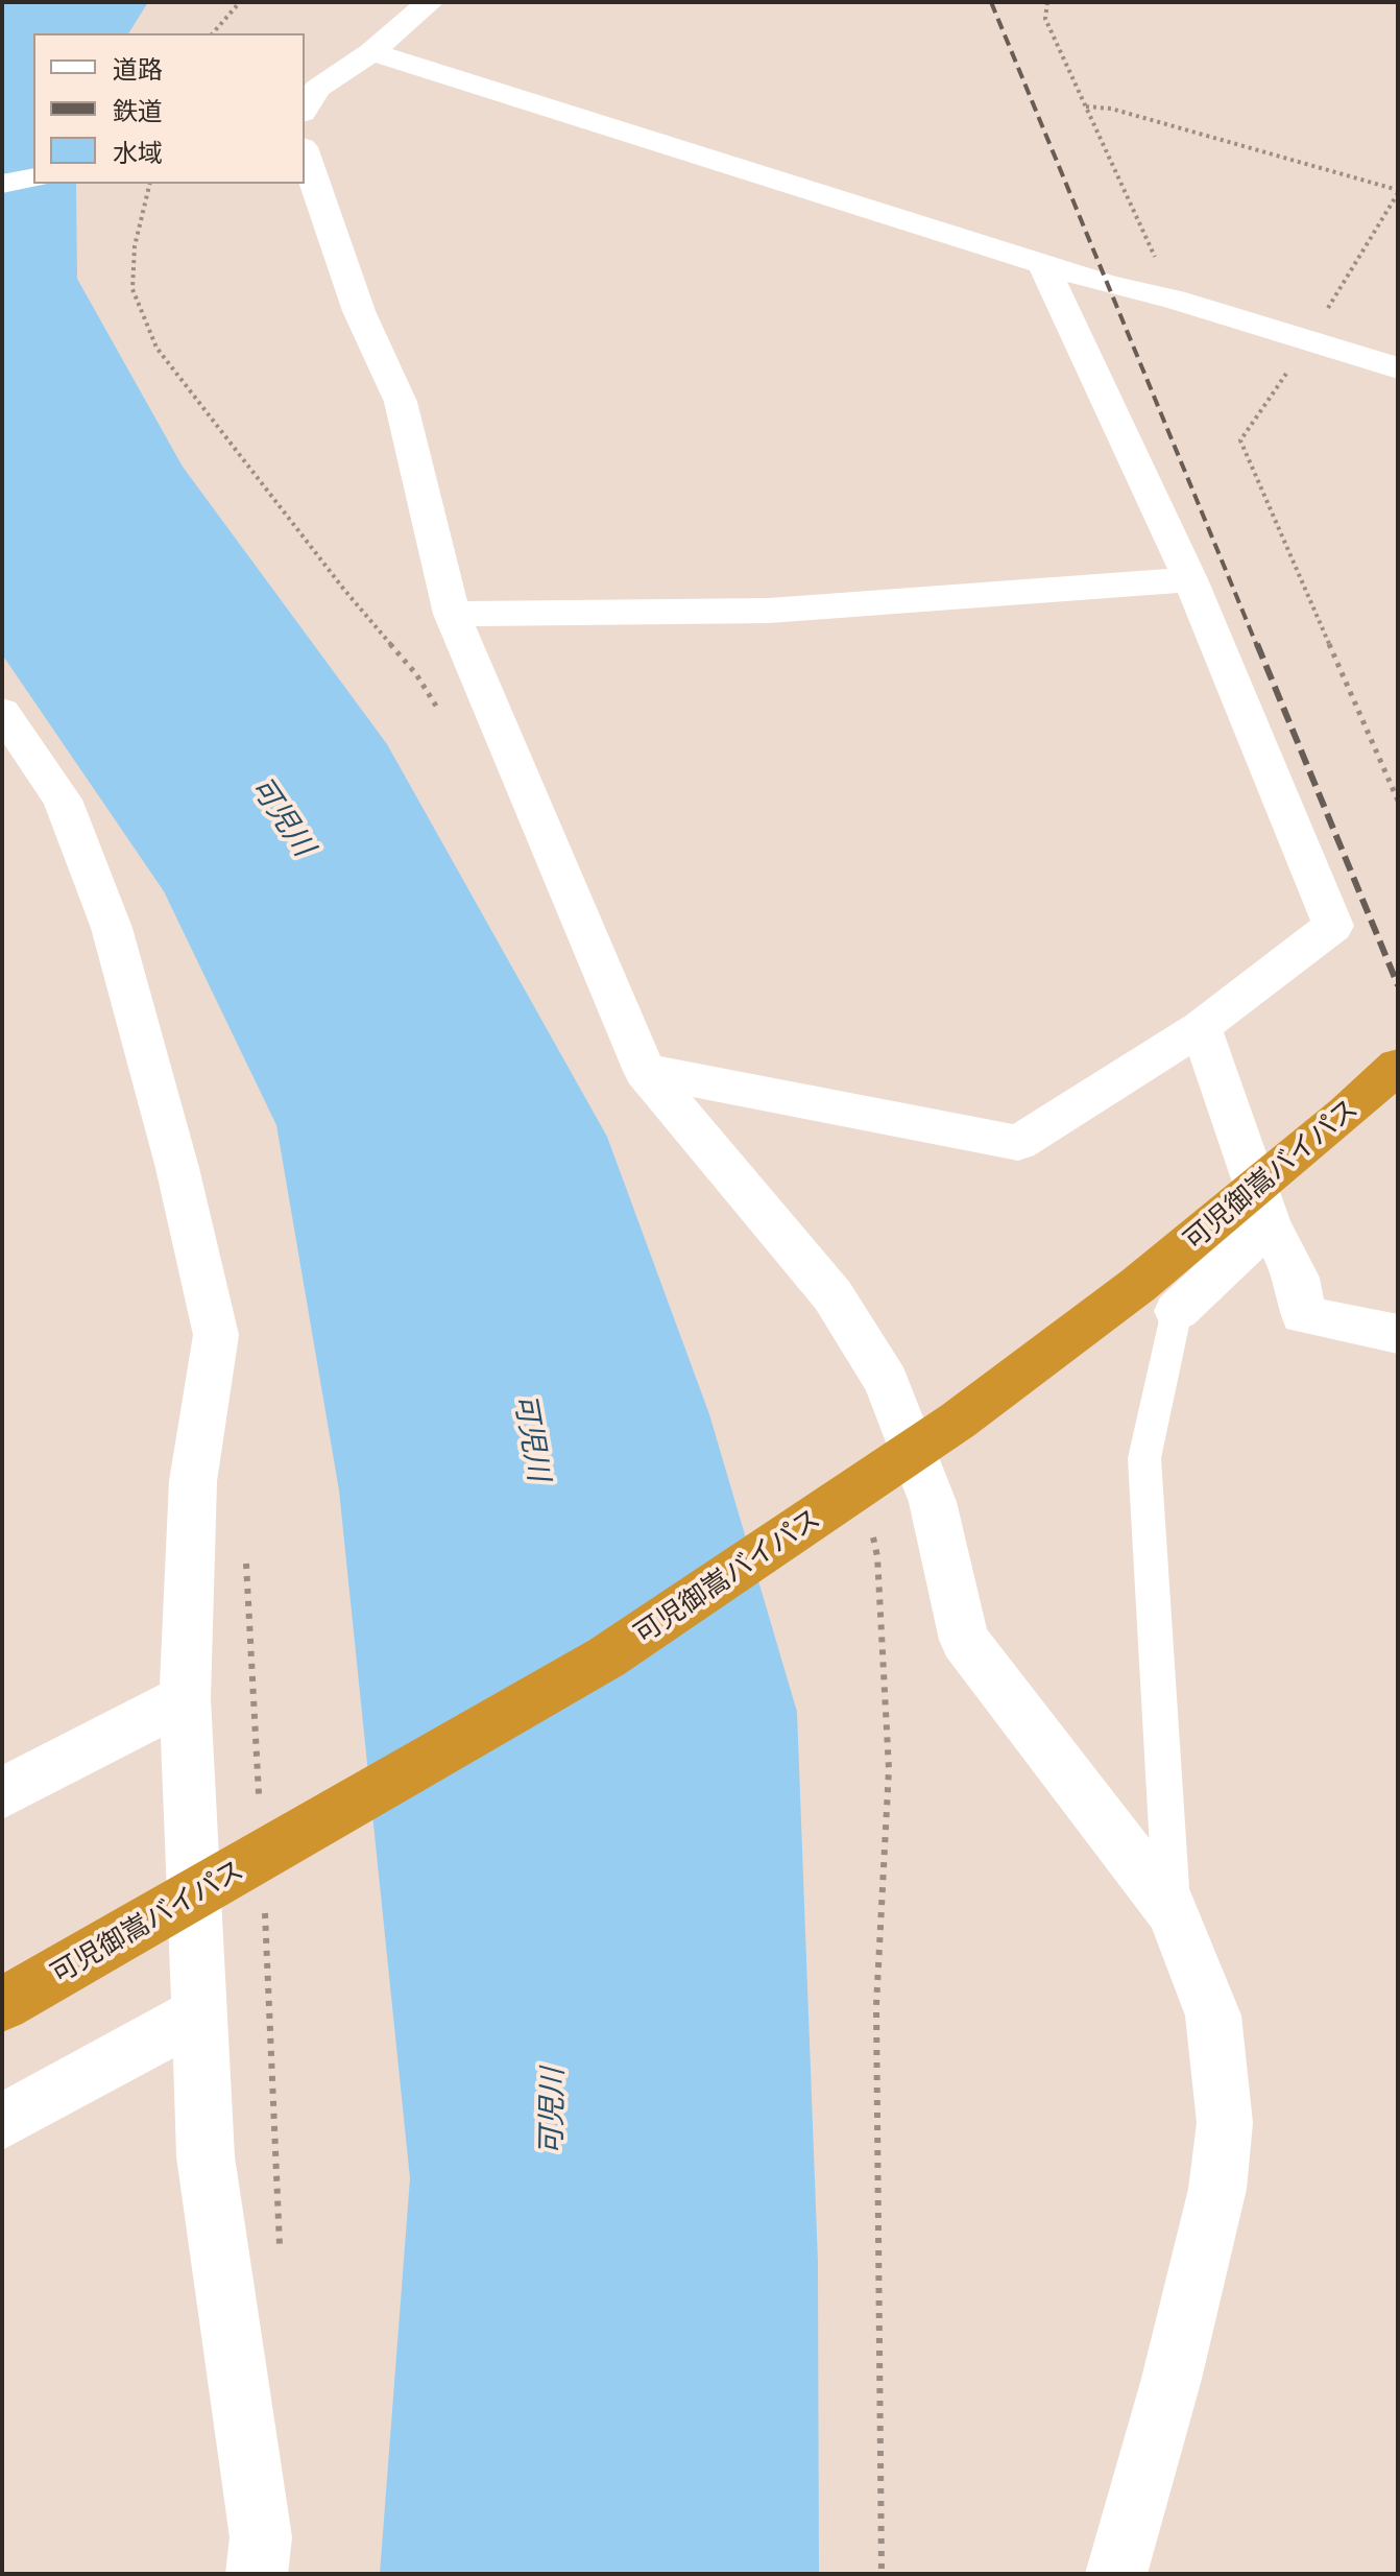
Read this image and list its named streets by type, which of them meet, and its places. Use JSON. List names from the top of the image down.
{
  "streets": {
    "highway": ["可児御嵩バイパス"]
  },
  "water": ["可児川"],
  "legend": ["道路", "鉄道", "水域"]
}
